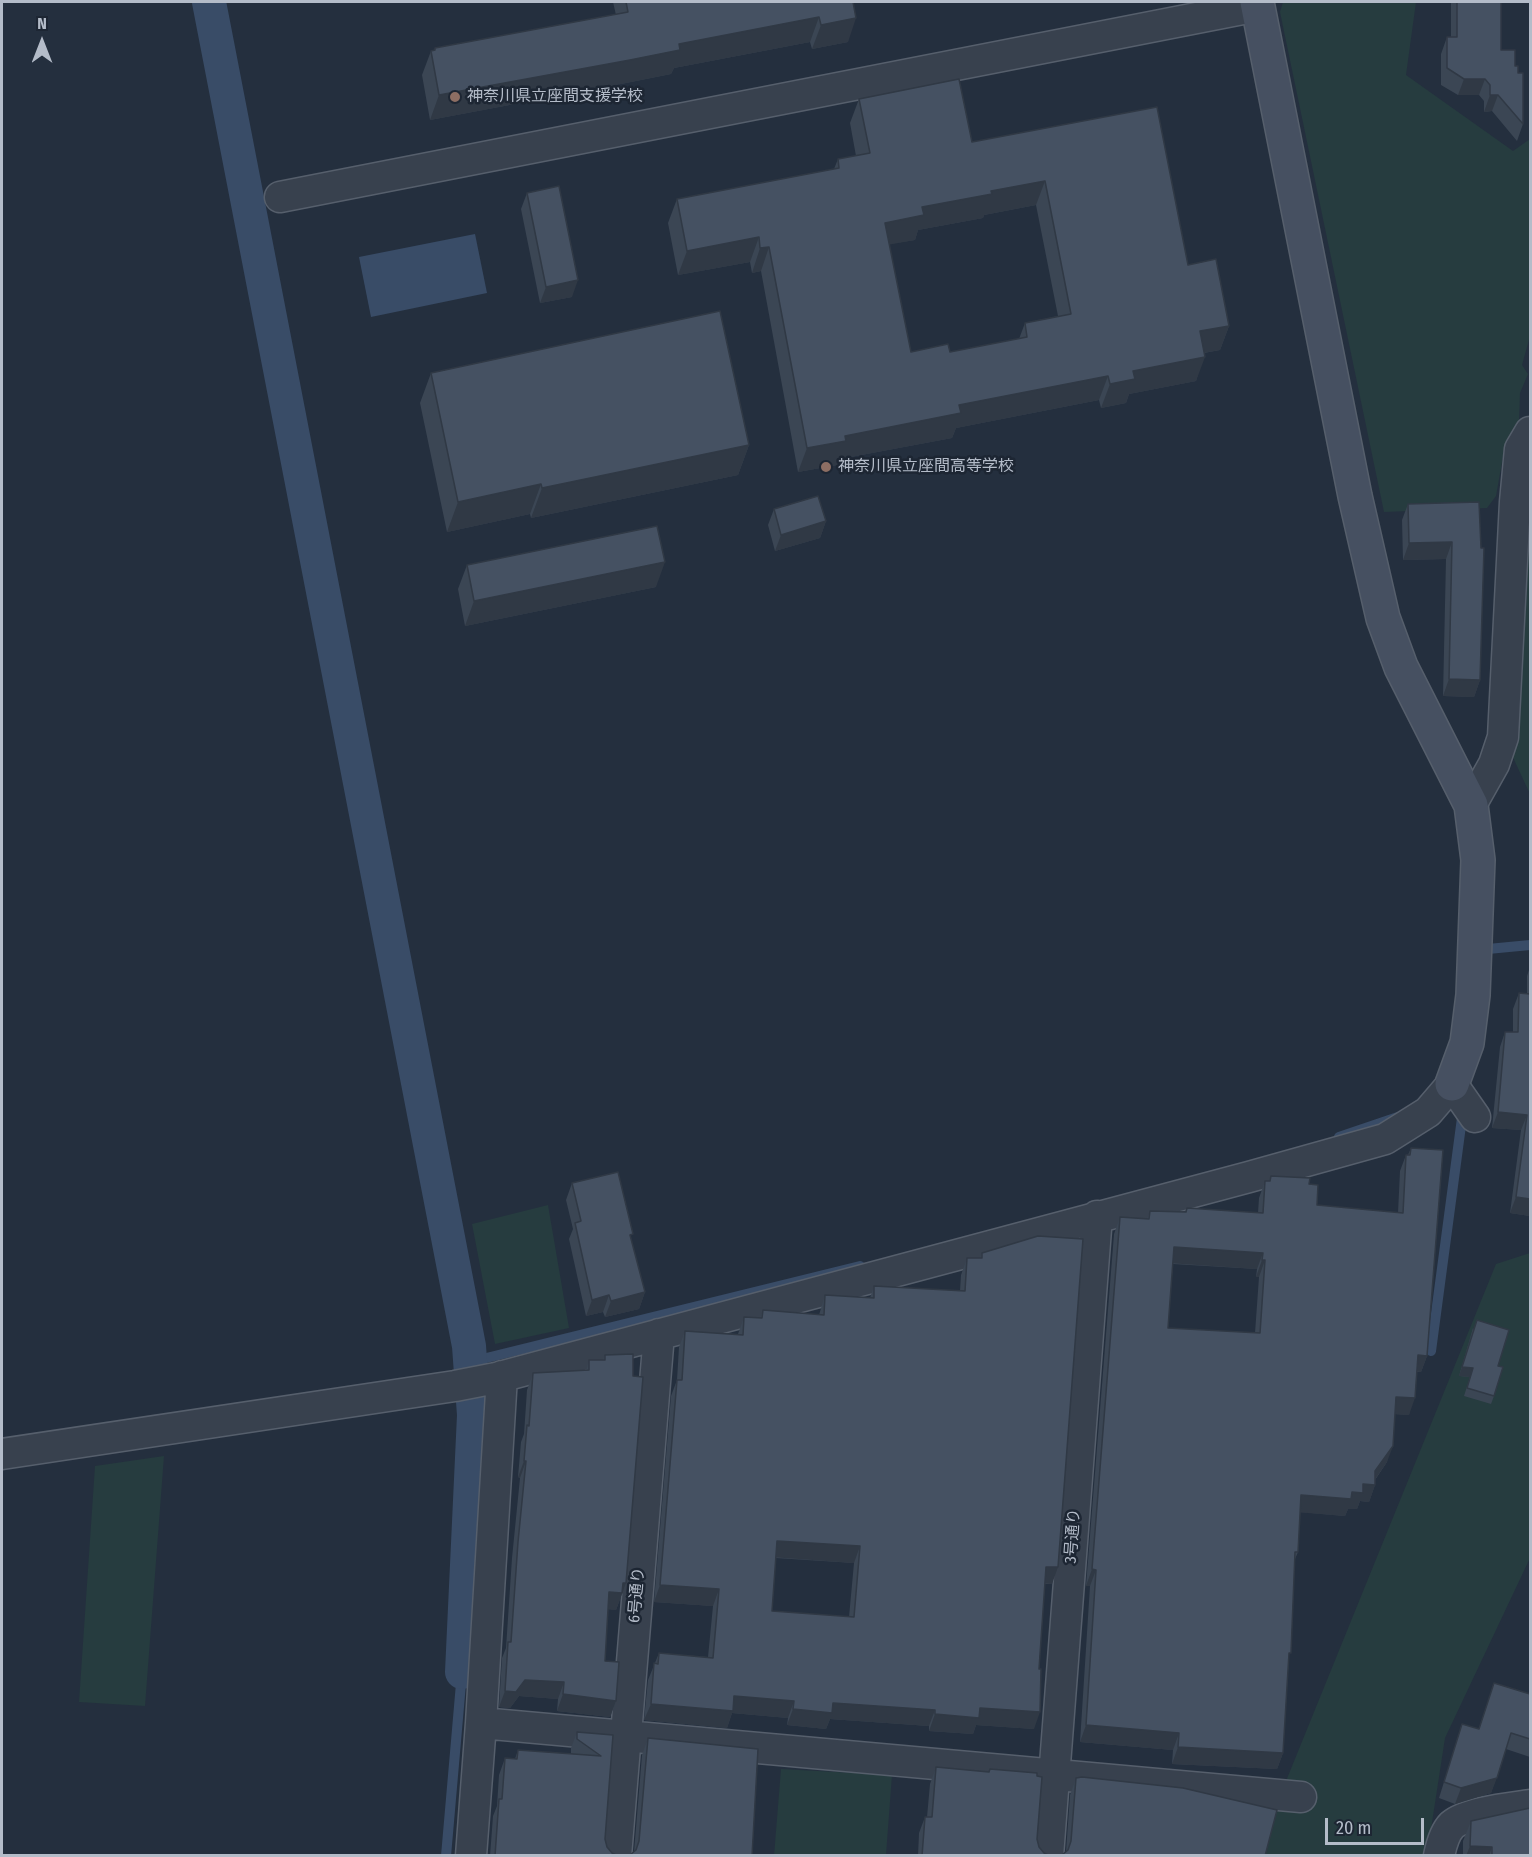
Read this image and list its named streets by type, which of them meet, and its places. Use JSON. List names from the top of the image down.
{
  "streets": {
    "street": ["3号通り", "6号通り"]
  },
  "places": ["神奈川県立座間支援学校", "神奈川県立座間高等学校"],
  "scale_bar": "20 m",
  "north": "top"
}
